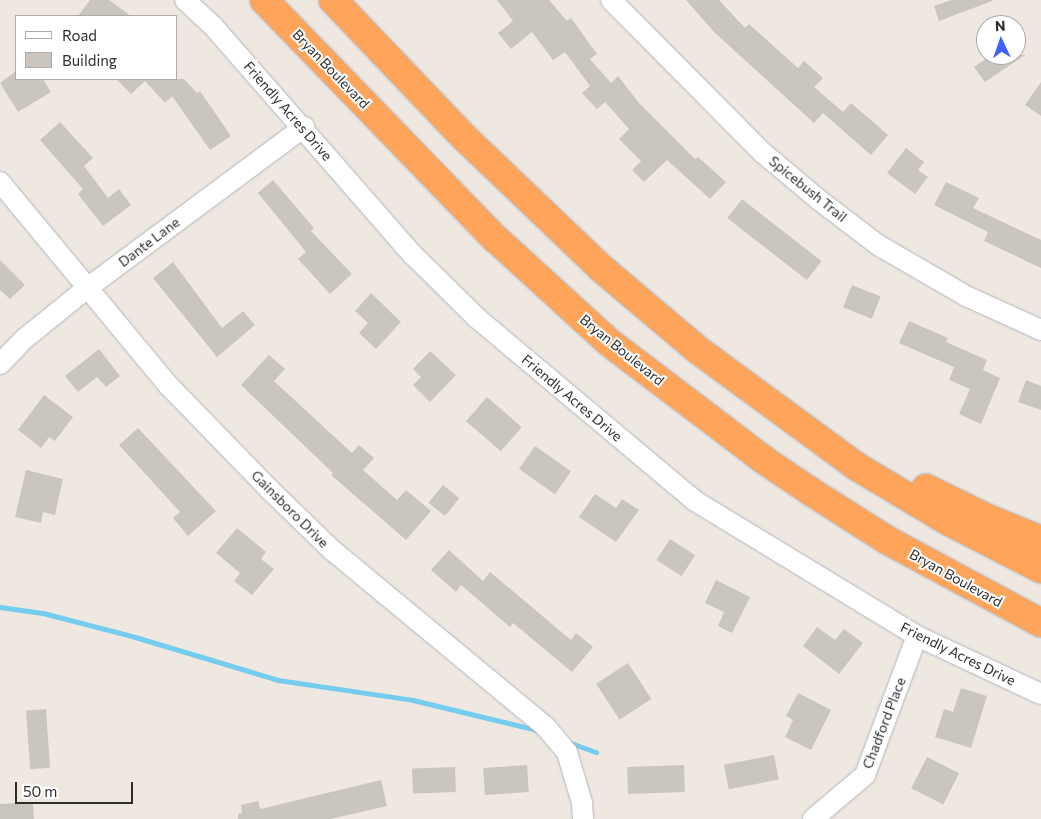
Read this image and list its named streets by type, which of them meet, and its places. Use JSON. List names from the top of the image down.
{
  "streets": {
    "highway": ["Bryan Boulevard"],
    "street": [
      "Friendly Acres Drive",
      "Spicebush Trail",
      "Dante Lane",
      "Gainsboro Drive",
      "Chadford Place"
    ]
  },
  "crossings": [
    ["Friendly Acres Drive", "Dante Lane"],
    ["Friendly Acres Drive", "Chadford Place"],
    ["Dante Lane", "Gainsboro Drive"]
  ],
  "legend": ["Road", "Building"],
  "scale_bar": "50 m",
  "north": "top"
}
